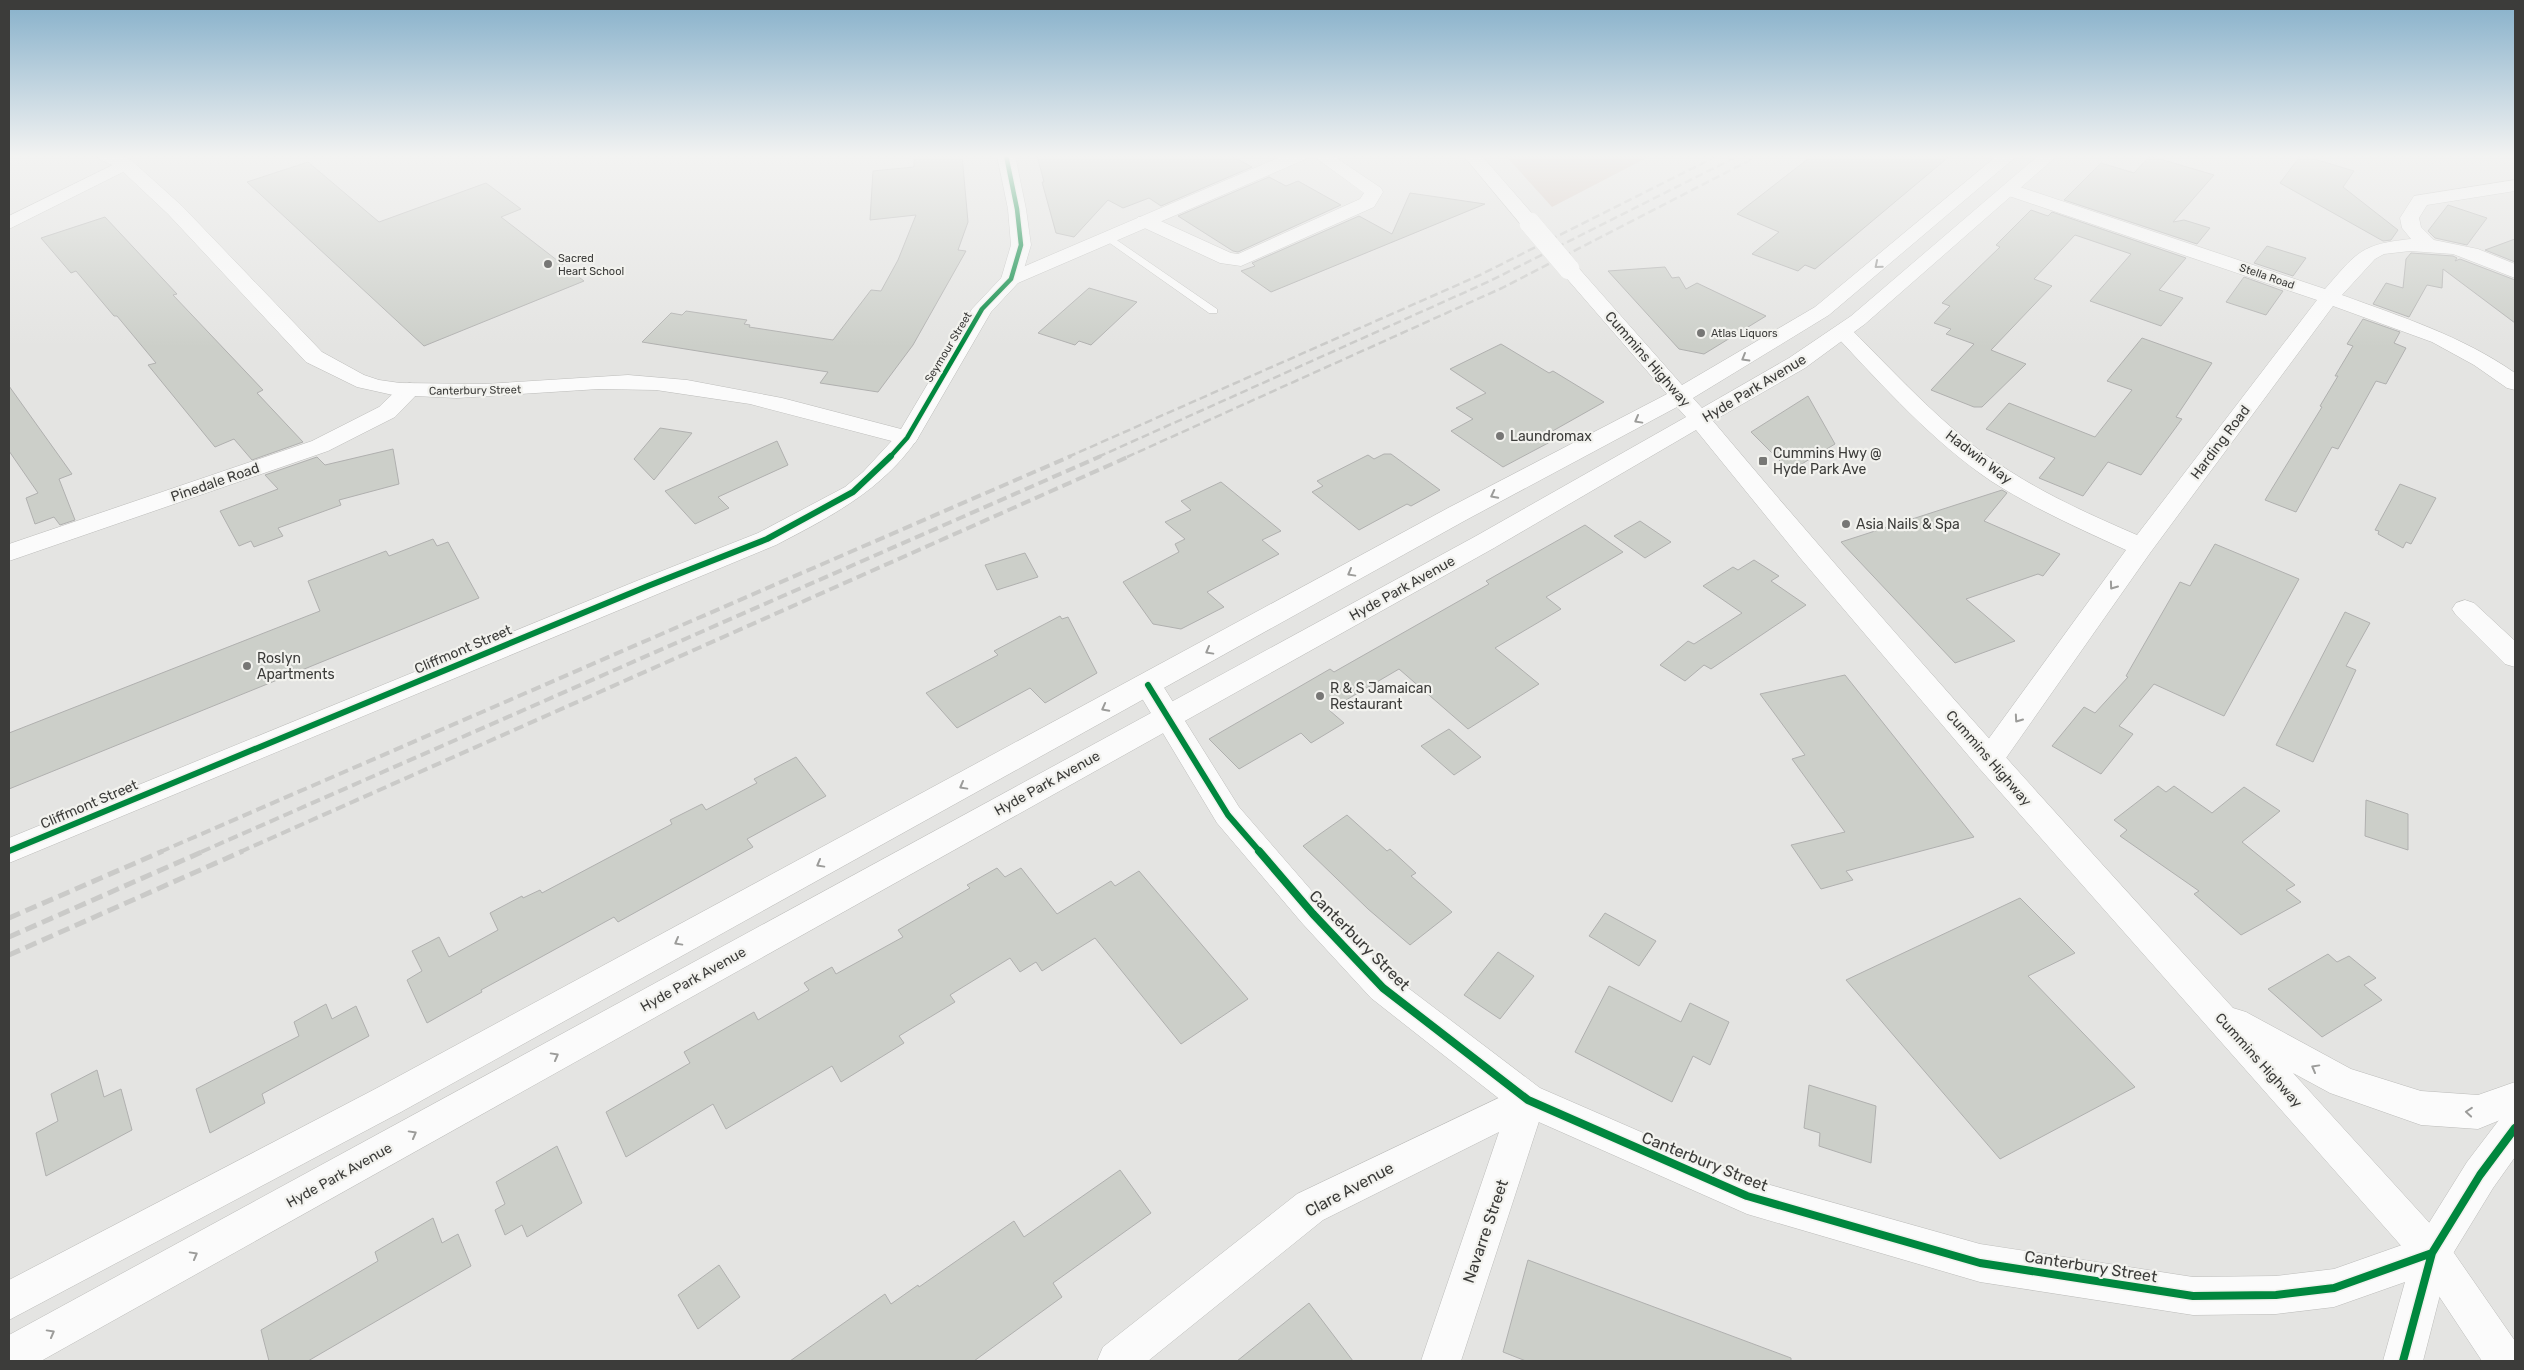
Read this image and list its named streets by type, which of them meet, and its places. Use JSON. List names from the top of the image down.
{
  "streets": {
    "street": [
      "Stella Road",
      "Seymour Street",
      "Cummins Highway",
      "Hyde Park Avenue",
      "Canterbury Street",
      "Harding Road",
      "Hadwin Way",
      "Pinedale Road",
      "Cliffmont Street",
      "Clare Avenue",
      "Navarre Street"
    ]
  },
  "crossings": [
    ["Stella Road", "Harding Road"],
    ["Seymour Street", "Canterbury Street"],
    ["Seymour Street", "Cliffmont Street"],
    ["Cummins Highway", "Hyde Park Avenue"],
    ["Cummins Highway", "Canterbury Street"],
    ["Cummins Highway", "Harding Road"],
    ["Hyde Park Avenue", "Canterbury Street"],
    ["Hyde Park Avenue", "Hadwin Way"],
    ["Canterbury Street", "Pinedale Road"],
    ["Canterbury Street", "Cliffmont Street"],
    ["Canterbury Street", "Clare Avenue"],
    ["Canterbury Street", "Navarre Street"],
    ["Harding Road", "Hadwin Way"],
    ["Clare Avenue", "Navarre Street"]
  ],
  "places": {
    "other": [
      "Sacred Heart School",
      "Atlas Liquors",
      "Laundromax",
      "Asia Nails & Spa",
      "Roslyn Apartments",
      "R & S Jamaican Restaurant"
    ],
    "transit": ["Cummins Hwy @ Hyde Park Ave"]
  }
}
